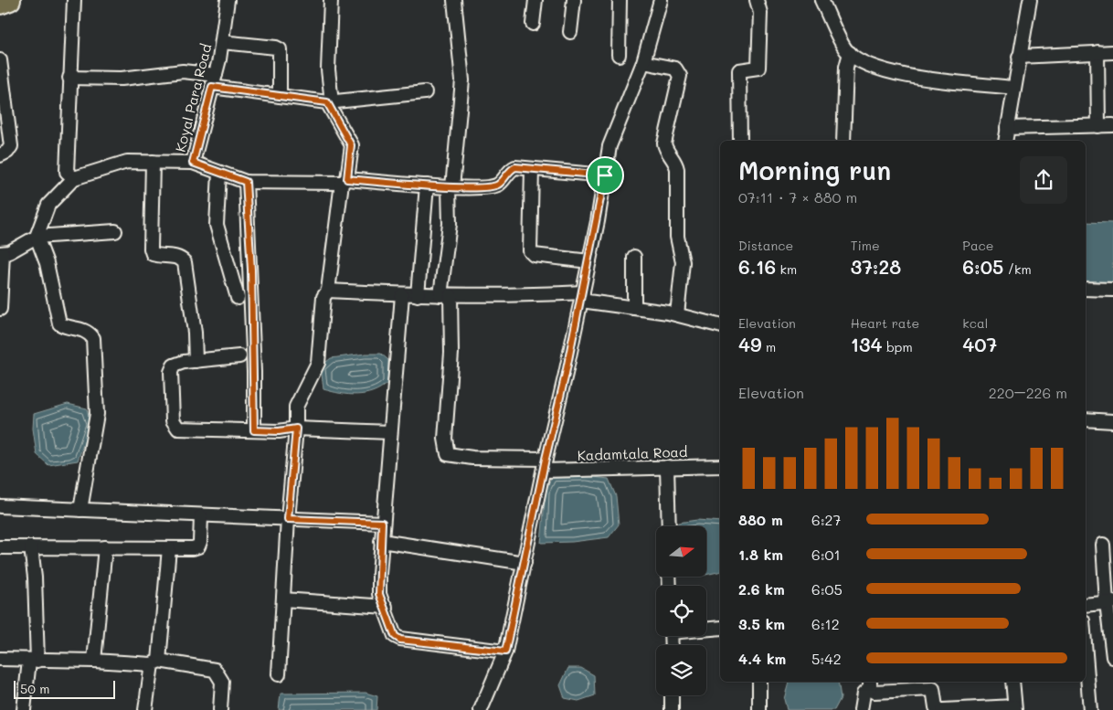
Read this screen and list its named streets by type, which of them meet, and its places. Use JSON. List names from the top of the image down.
{
  "streets": {
    "street": ["Koyal Para Road", "Kadamtala Road"]
  },
  "scale_bar": "50 m",
  "north": "right",
  "page": {
    "heading": ["Morning run", "07:11 · 7 × 880 m"],
    "stats": [
      ["Distance", "6.16 km"],
      ["Time", "37:28"],
      ["Pace", "6:05 /km"],
      ["Elevation", "49 m"],
      ["Heart rate", "134 bpm"],
      ["kcal", "407"]
    ],
    "chart": ["Elevation", "220–226 m"],
    "list": [
      {
        "name": "880 m",
        "note": "6:27"
      },
      {
        "name": "1.8 km",
        "note": "6:01"
      },
      {
        "name": "2.6 km",
        "note": "6:05"
      },
      {
        "name": "3.5 km",
        "note": "6:12"
      },
      {
        "name": "4.4 km",
        "note": "5:42"
      }
    ],
    "scale": "50 m"
  }
}
